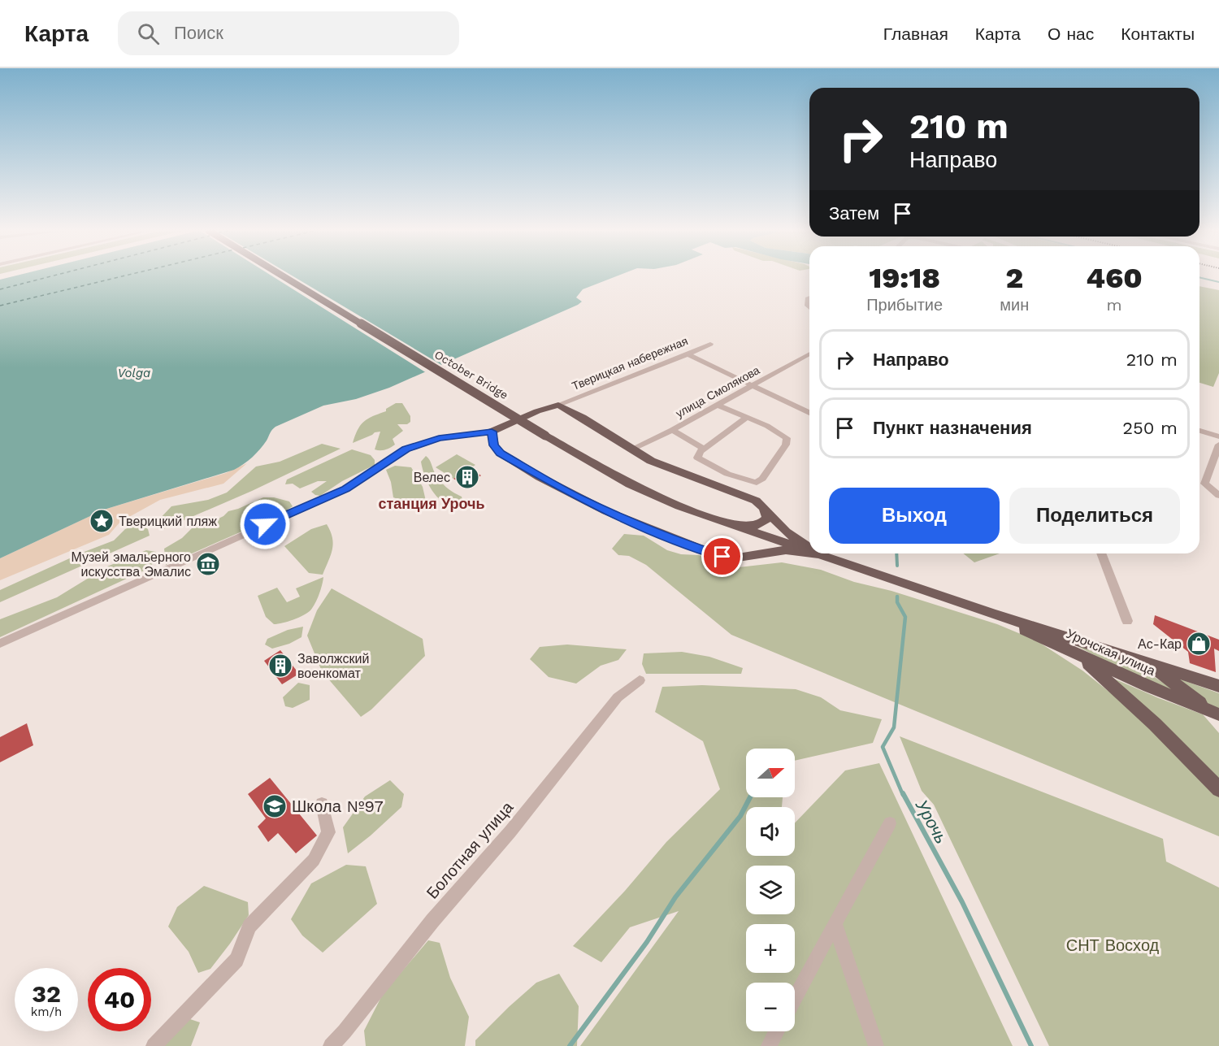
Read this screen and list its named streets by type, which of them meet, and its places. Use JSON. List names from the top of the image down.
{
  "streets": {
    "main road": ["October Bridge", "Урочская улица"],
    "street": ["Тверицкая набережная", "улица Смолякова", "Болотная улица"]
  },
  "crossings": [
    ["October Bridge", "Урочская улица"]
  ],
  "districts": ["станция Урочь"],
  "water": ["Volga", "Урочь"],
  "parks": ["СНТ Восход"],
  "places": {
    "building": ["Велес", "Заволжский военкомат"],
    "place": ["Тверицкий пляж"],
    "museum": ["Музей эмальерного искусства Эмалис"],
    "shop": ["Ас-Кар"],
    "school or university": ["Школа №97"]
  },
  "north": "right",
  "page": {
    "header": "Карта",
    "search": "Поиск",
    "nav": [
      "Главная",
      "Карта",
      "О нас",
      "Контакты"
    ],
    "turn": ["210 m", "Направо"],
    "then": "Затем",
    "eta": [
      "19:18",
      "Прибытие",
      "2",
      "мин",
      "460",
      "m"
    ],
    "list": [
      {
        "name": "Направо",
        "value": "210 m"
      },
      {
        "name": "Пункт назначения",
        "value": "250 m"
      }
    ],
    "buttons": ["Выход", "Поделиться"],
    "map_buttons": ["+", "−"],
    "speed": "32 km/h",
    "limit": "40"
  }
}
